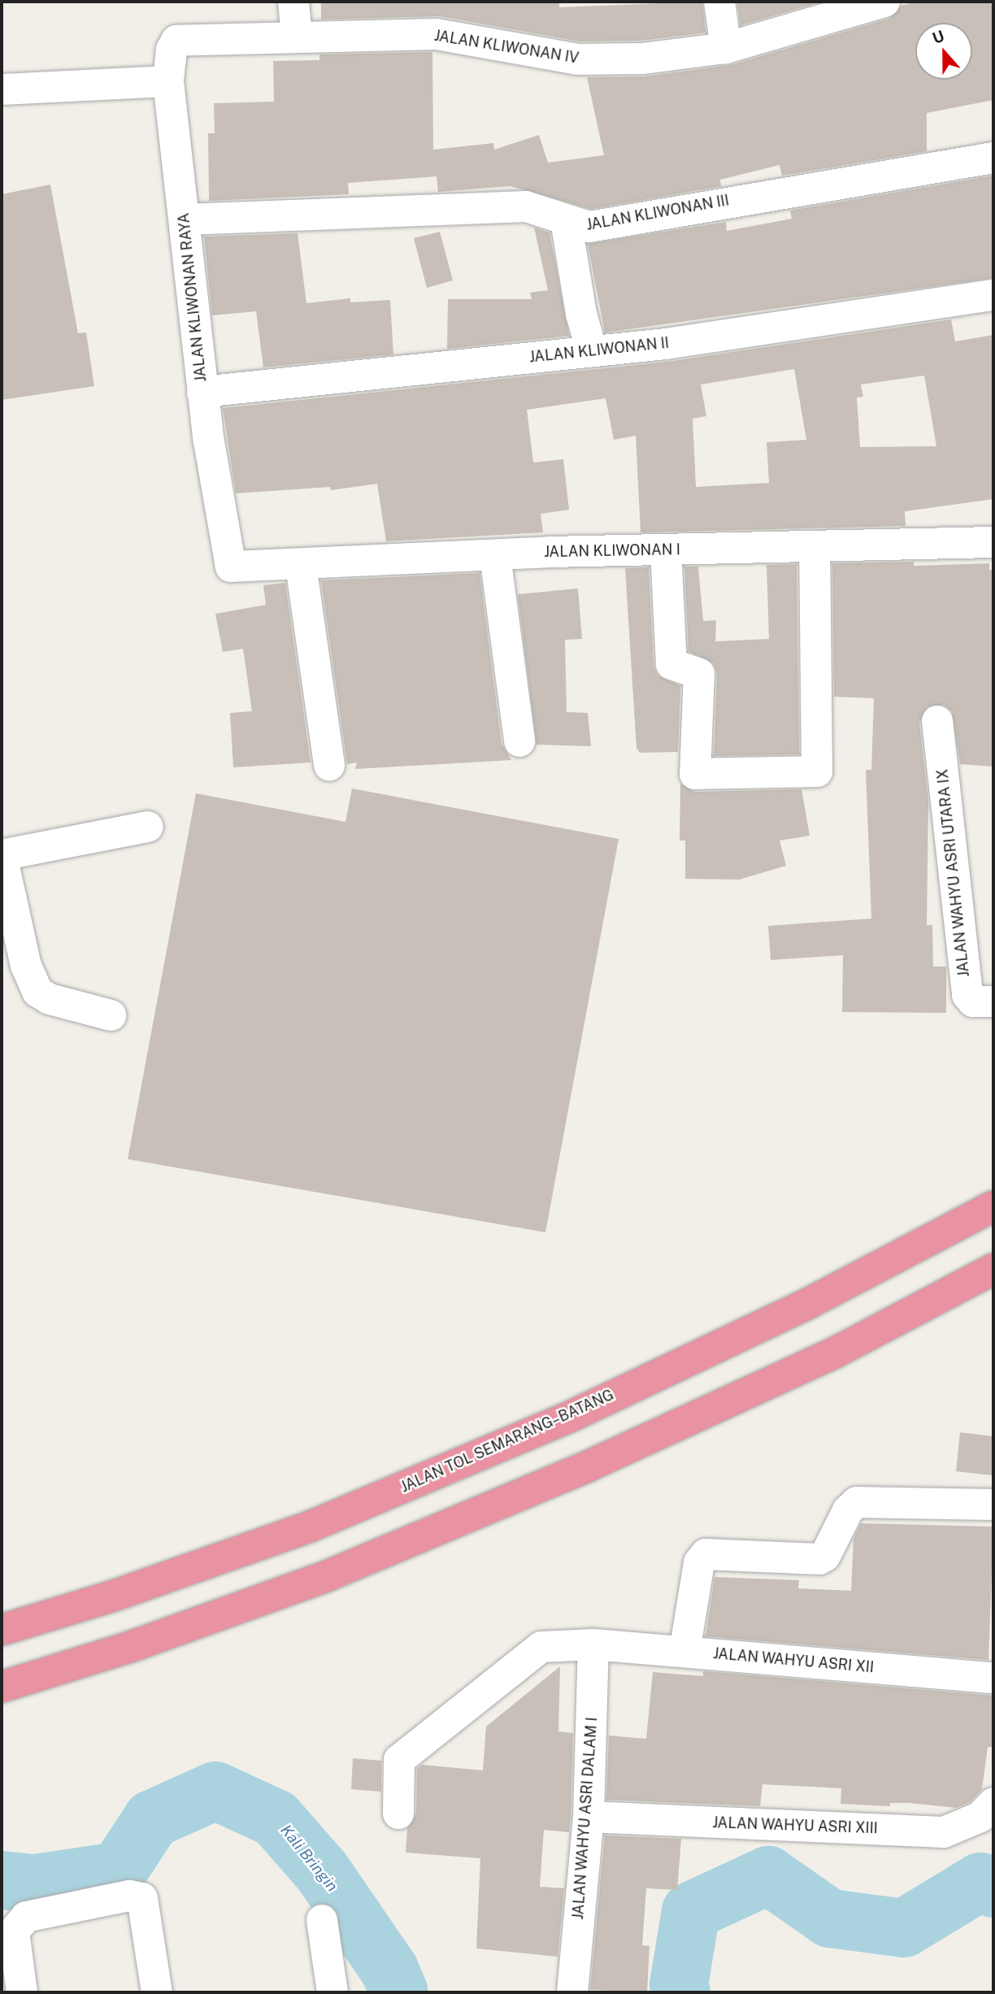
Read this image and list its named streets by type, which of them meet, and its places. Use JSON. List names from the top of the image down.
{
  "streets": {
    "highway": ["JALAN TOL SEMARANG–BATANG"],
    "street": [
      "JALAN KLIWONAN IV",
      "JALAN KLIWONAN III",
      "JALAN KLIWONAN RAYA",
      "JALAN KLIWONAN II",
      "JALAN KLIWONAN I",
      "JALAN WAHYU ASRI UTARA IX",
      "JALAN WAHYU ASRI XII",
      "JALAN WAHYU ASRI DALAM I",
      "JALAN WAHYU ASRI XIII"
    ]
  },
  "crossings": [
    ["JALAN KLIWONAN IV", "JALAN KLIWONAN RAYA"],
    ["JALAN KLIWONAN III", "JALAN KLIWONAN RAYA"],
    ["JALAN KLIWONAN RAYA", "JALAN KLIWONAN II"],
    ["JALAN KLIWONAN RAYA", "JALAN KLIWONAN I"],
    ["JALAN WAHYU ASRI XII", "JALAN WAHYU ASRI DALAM I"],
    ["JALAN WAHYU ASRI DALAM I", "JALAN WAHYU ASRI XIII"]
  ],
  "water": ["Kali Bringin"],
  "north": "top"
}
